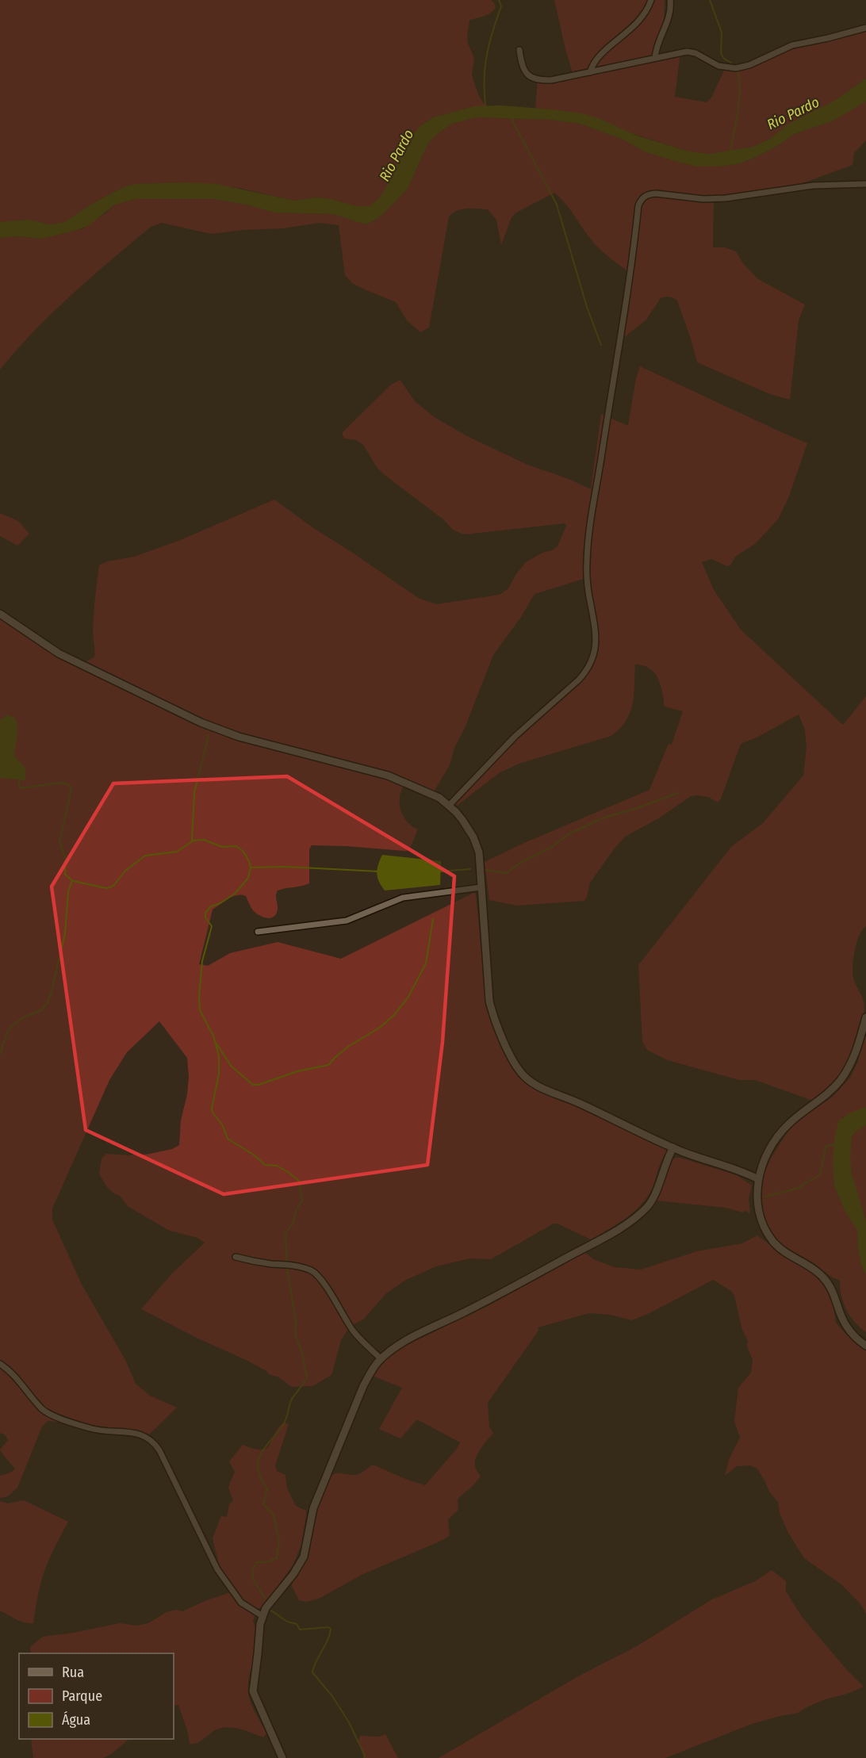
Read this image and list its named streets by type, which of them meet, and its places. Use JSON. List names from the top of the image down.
{
  "water": ["Rio Pardo"],
  "legend": ["Rua", "Parque", "Água"]
}
